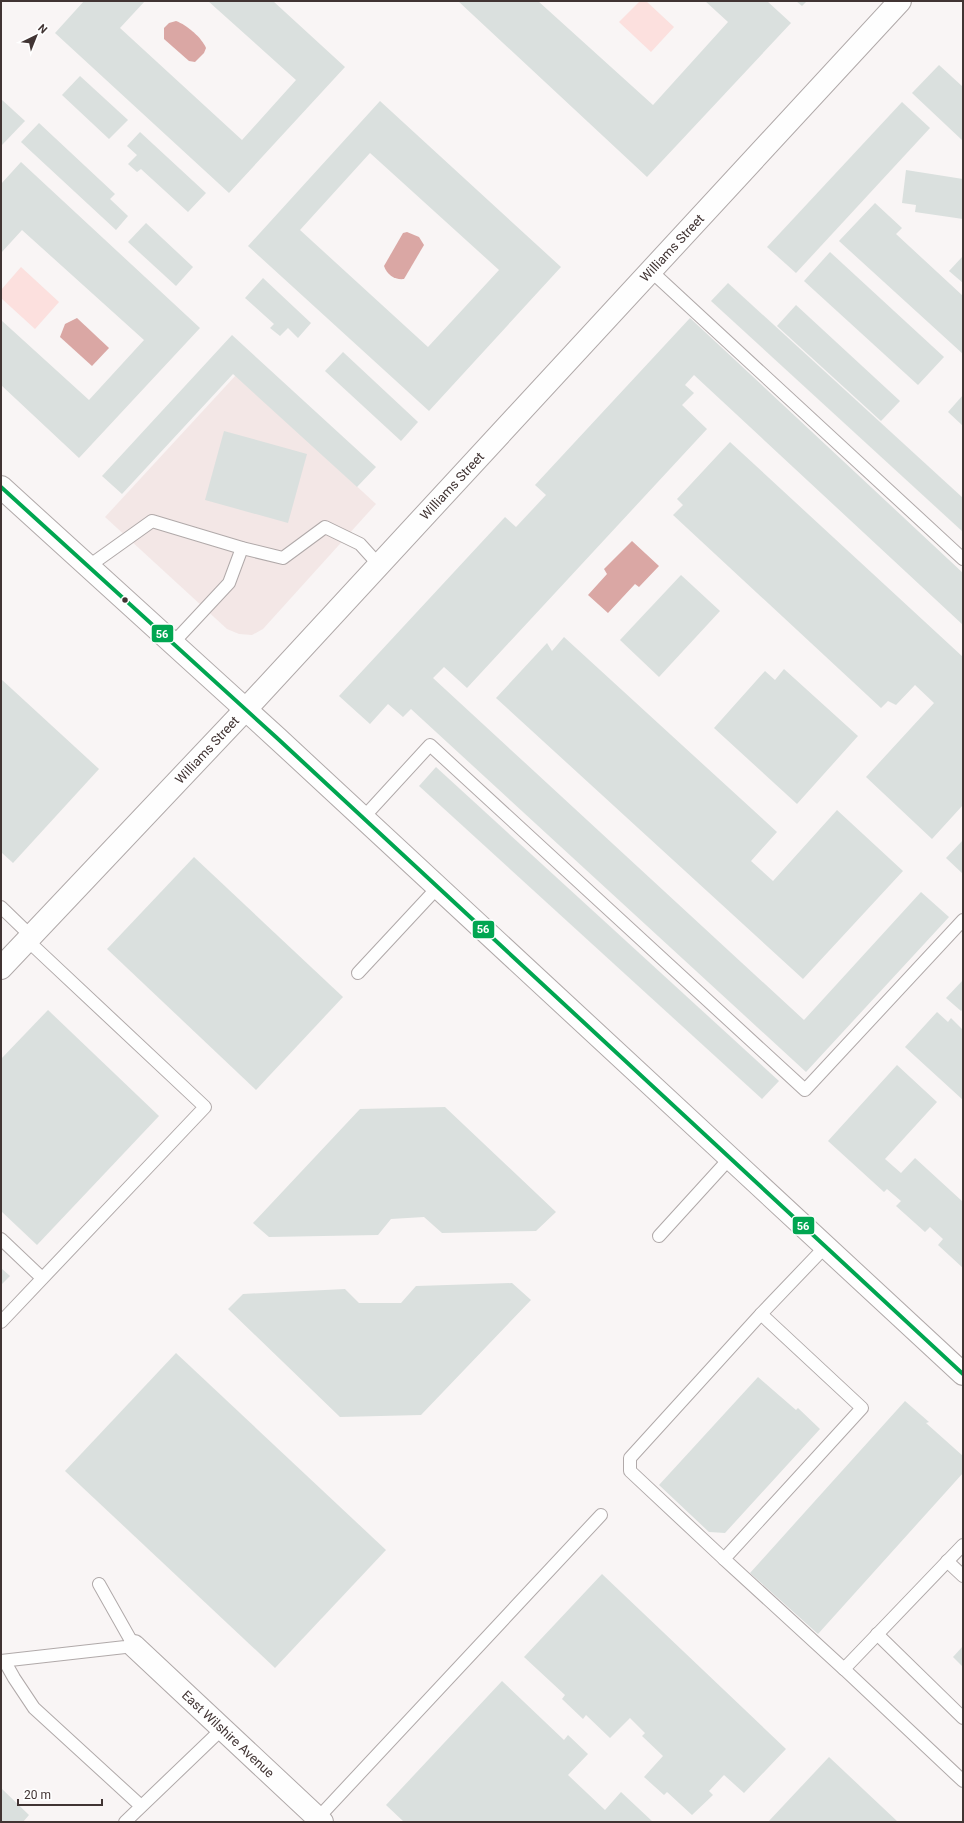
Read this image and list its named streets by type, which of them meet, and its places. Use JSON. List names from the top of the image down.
{
  "streets": {
    "street": ["Williams Street", "East Wilshire Avenue"]
  },
  "lines": ["transit line 56"],
  "scale_bar": "20 m",
  "north": "top right"
}
